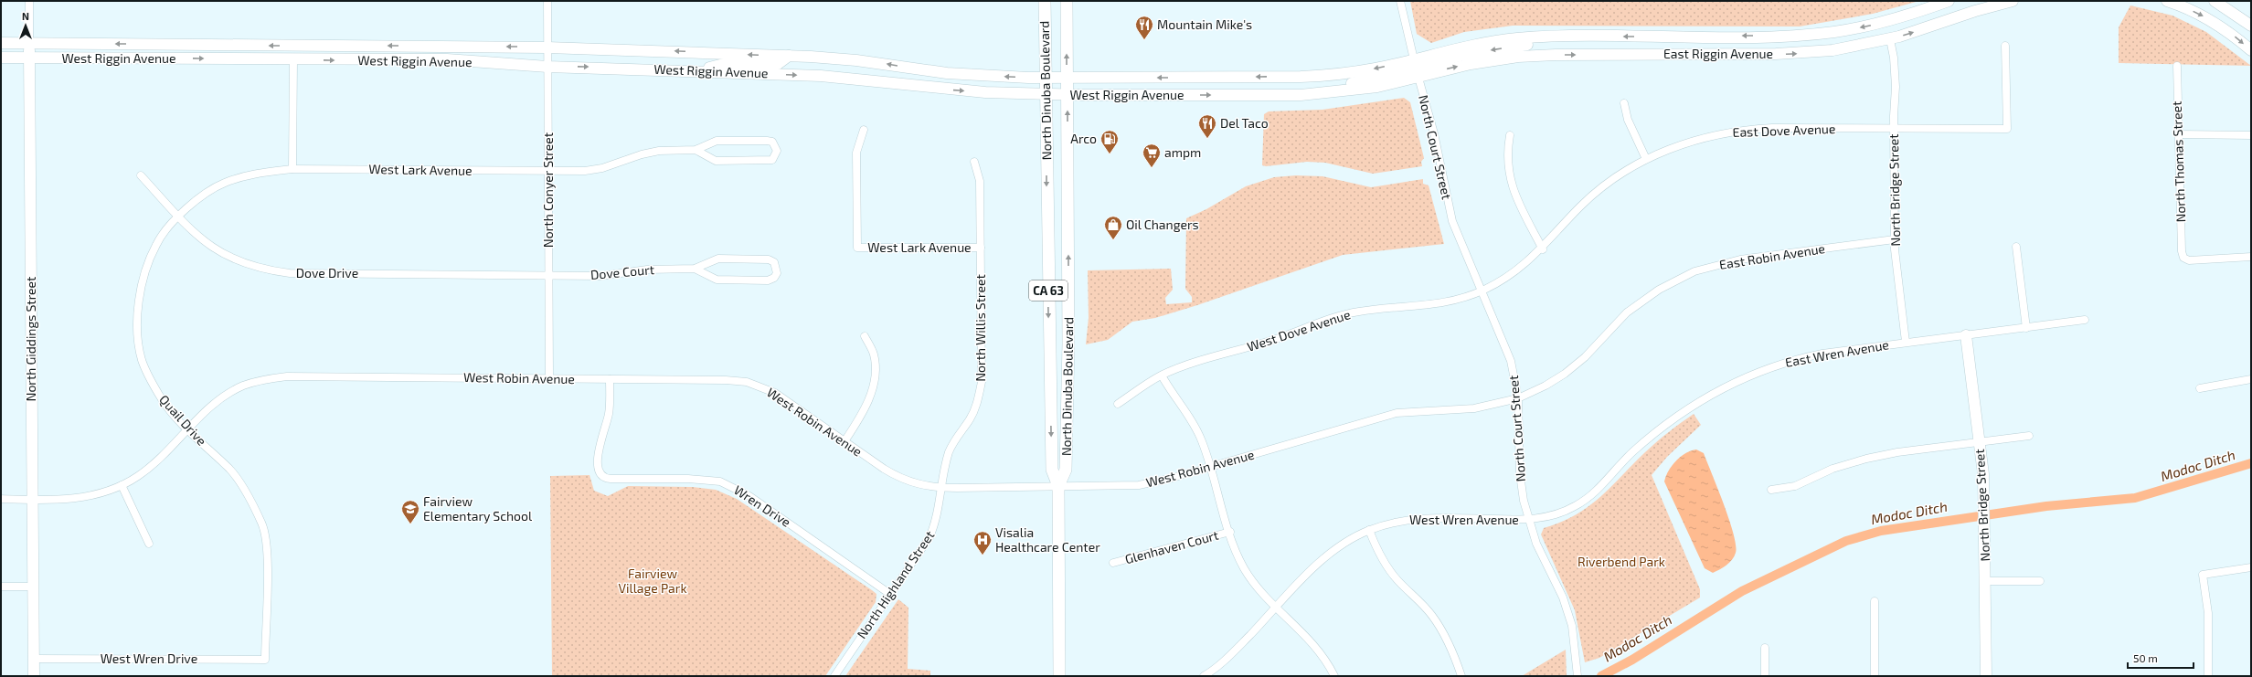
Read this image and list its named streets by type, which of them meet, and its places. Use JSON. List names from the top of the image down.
{
  "streets": {
    "main road": [
      "East Riggin Avenue",
      "West Riggin Avenue",
      "North Dinuba Boulevard",
      "North Bridge Street",
      "CA 63",
      "North Giddings Street"
    ],
    "street": [
      "East Dove Avenue",
      "North Court Street",
      "North Thomas Street",
      "West Lark Avenue",
      "North Conyer Street",
      "East Robin Avenue",
      "Dove Court",
      "Dove Drive",
      "North Willis Street",
      "West Dove Avenue",
      "East Wren Avenue",
      "West Robin Avenue",
      "Quail Drive",
      "Wren Drive",
      "West Wren Avenue",
      "Glenhaven Court",
      "North Highland Street",
      "West Wren Drive"
    ]
  },
  "crossings": [
    ["East Riggin Avenue", "West Riggin Avenue"],
    ["East Riggin Avenue", "North Court Street"],
    ["East Riggin Avenue", "North Bridge Street"],
    ["West Riggin Avenue", "North Dinuba Boulevard"],
    ["West Riggin Avenue", "North Court Street"],
    ["West Riggin Avenue", "North Conyer Street"],
    ["West Riggin Avenue", "North Giddings Street"],
    ["North Dinuba Boulevard", "West Robin Avenue"],
    ["East Dove Avenue", "North Court Street"],
    ["East Dove Avenue", "North Bridge Street"],
    ["East Dove Avenue", "West Dove Avenue"],
    ["North Court Street", "East Robin Avenue"],
    ["North Court Street", "West Dove Avenue"],
    ["North Court Street", "East Wren Avenue"],
    ["North Court Street", "West Robin Avenue"],
    ["North Court Street", "West Wren Avenue"],
    ["West Lark Avenue", "North Conyer Street"],
    ["West Lark Avenue", "North Willis Street"],
    ["West Lark Avenue", "Quail Drive"],
    ["North Conyer Street", "Dove Court"],
    ["North Conyer Street", "Dove Drive"],
    ["North Conyer Street", "West Robin Avenue"],
    ["North Bridge Street", "East Robin Avenue"],
    ["North Bridge Street", "East Wren Avenue"],
    ["East Robin Avenue", "West Robin Avenue"],
    ["Dove Court", "Dove Drive"],
    ["Dove Drive", "Quail Drive"],
    ["North Willis Street", "West Robin Avenue"],
    ["North Willis Street", "North Highland Street"],
    ["North Giddings Street", "West Robin Avenue"],
    ["North Giddings Street", "West Wren Drive"],
    ["East Wren Avenue", "West Wren Avenue"],
    ["West Robin Avenue", "Quail Drive"],
    ["West Robin Avenue", "Wren Drive"],
    ["West Robin Avenue", "North Highland Street"],
    ["Quail Drive", "West Wren Drive"],
    ["Wren Drive", "North Highland Street"]
  ],
  "water": ["Modoc Ditch"],
  "parks": ["Riverbend Park", "Fairview Village Park"],
  "places": {
    "restaurant": ["Mountain Mike's", "Del Taco"],
    "fuel station": ["Arco"],
    "supermarket": ["ampm"],
    "shop": ["Oil Changers"],
    "school or university": ["Fairview Elementary School"],
    "hospital": ["Visalia Healthcare Center"]
  },
  "scale_bar": "50 m",
  "north": "top"
}
